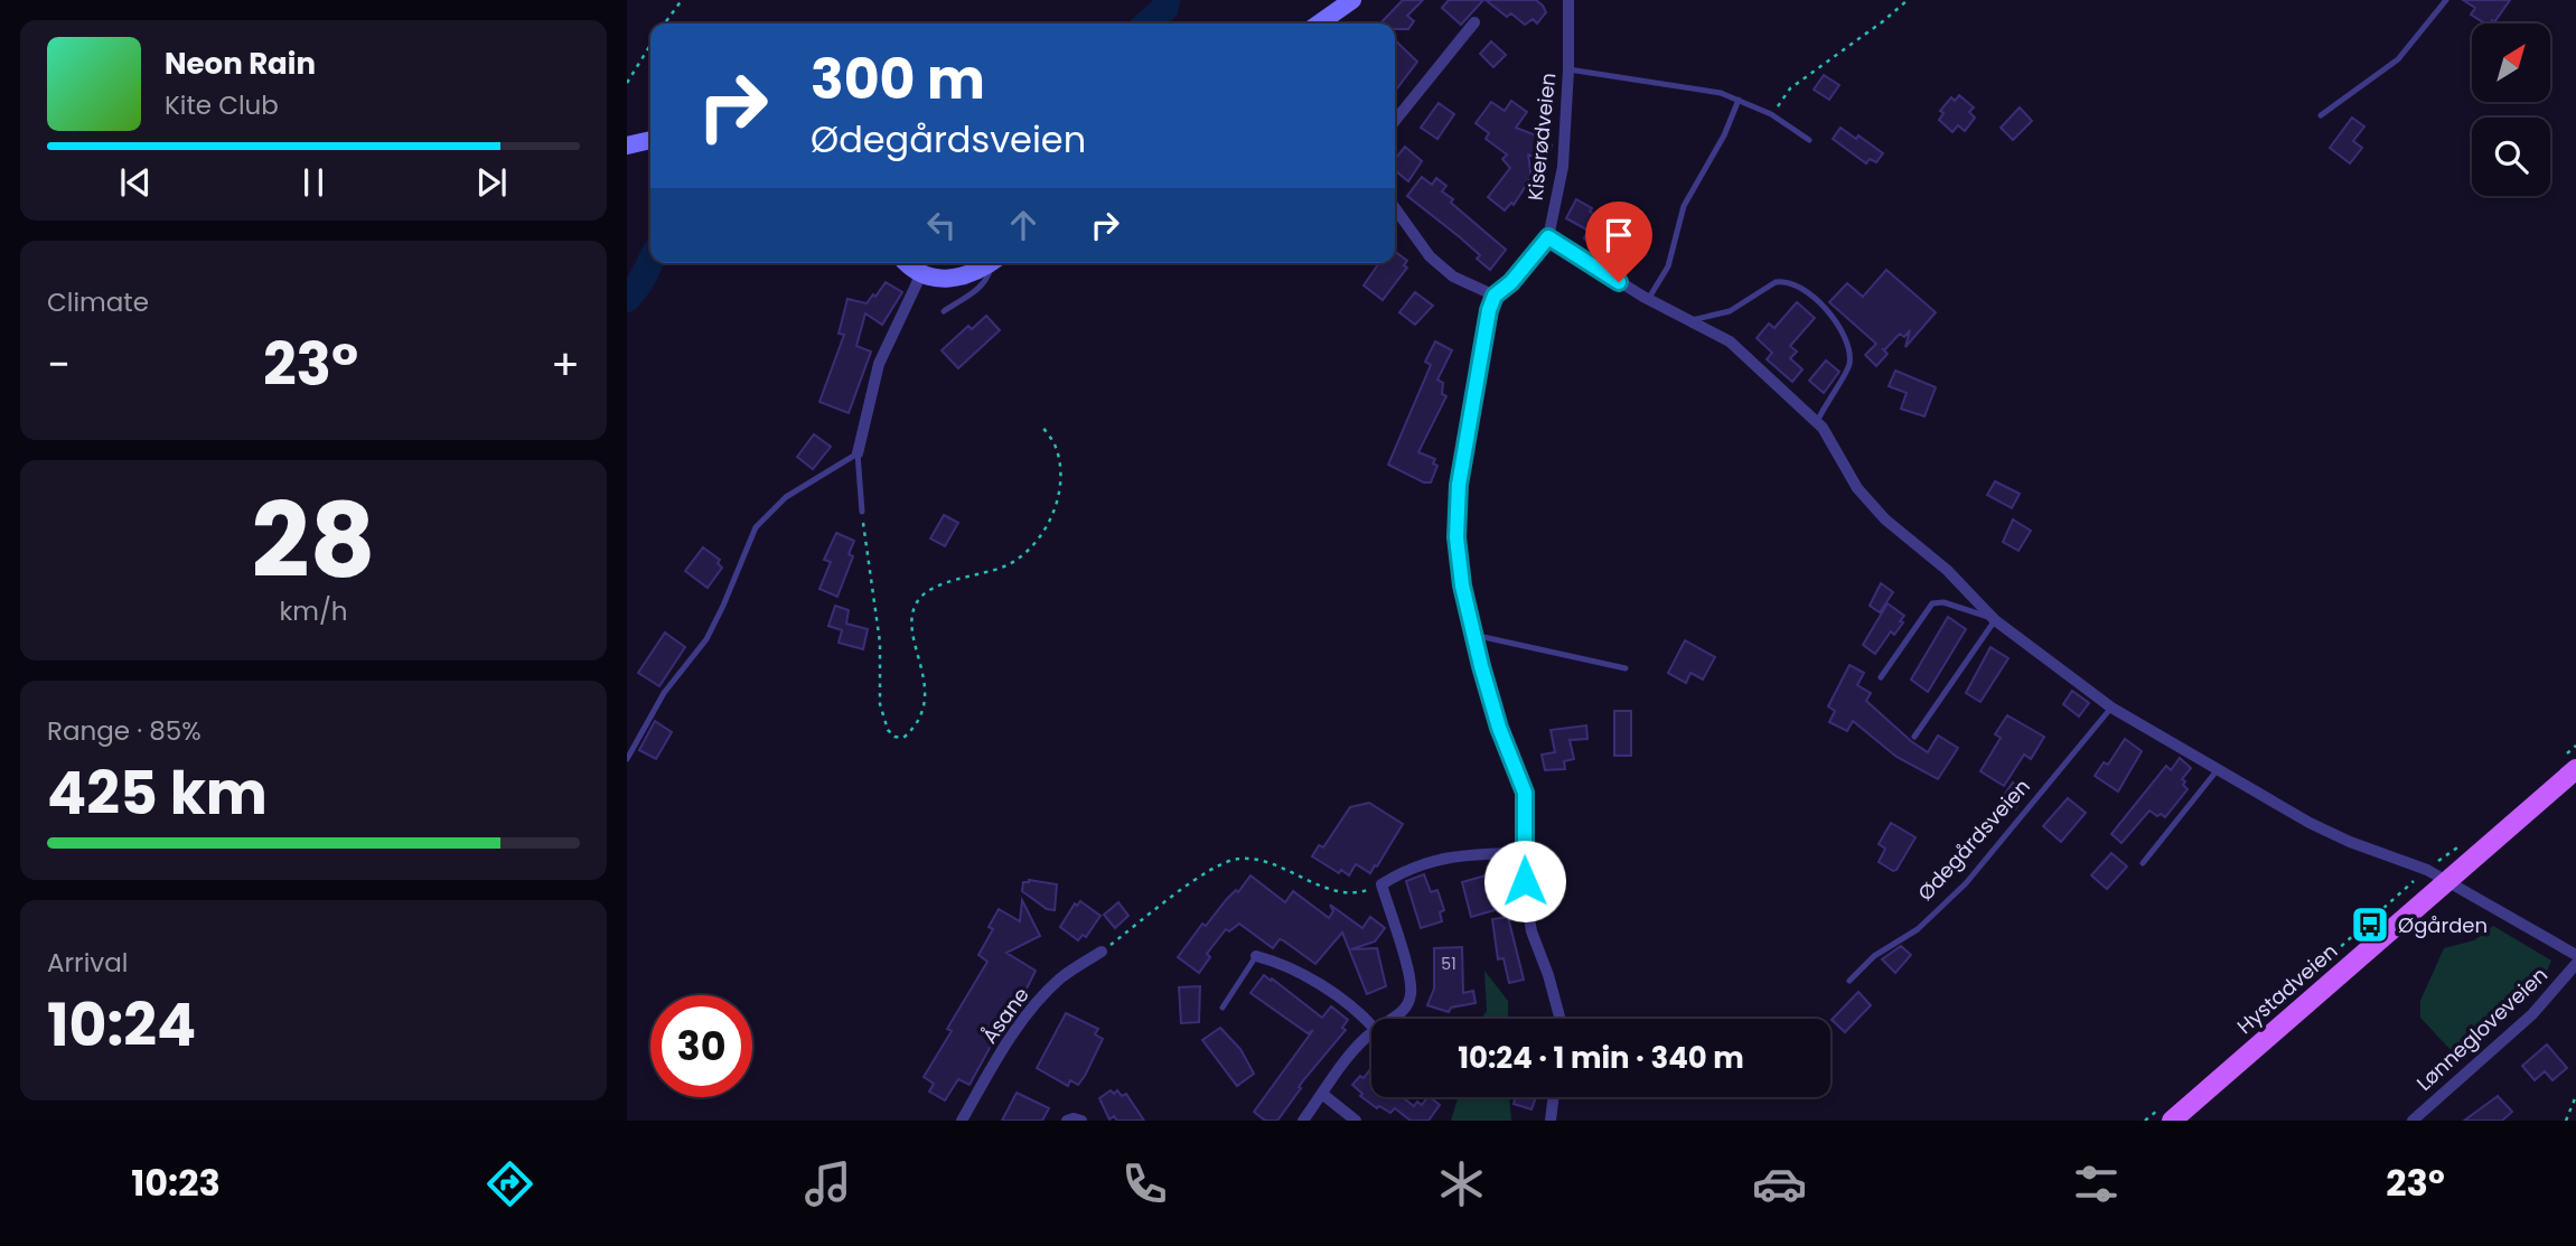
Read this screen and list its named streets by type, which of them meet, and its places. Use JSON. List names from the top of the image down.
{
  "streets": {
    "main road": ["Hystadveien"],
    "street": ["Kiserødveien", "Åsane", "Lønnegloveveien"],
    "lane": ["Ødegårdsveien"]
  },
  "places": {
    "bus stop": ["Øgården"]
  },
  "house_numbers": ["51"],
  "north": "top right",
  "page": {
    "turn": ["300 m", "Ødegårdsveien"],
    "song": ["Neon Rain", "Kite Club"],
    "tile": [
      "Climate",
      ["28", "km/h"],
      ["Range · 85%", "425 km"],
      ["Arrival", "10:24"]
    ],
    "heat": ["−", "23°", "+"],
    "limit": "30",
    "trip": "10:24 · 1 min · 340 m",
    "tabs": ["10:23", "23°"]
  }
}
